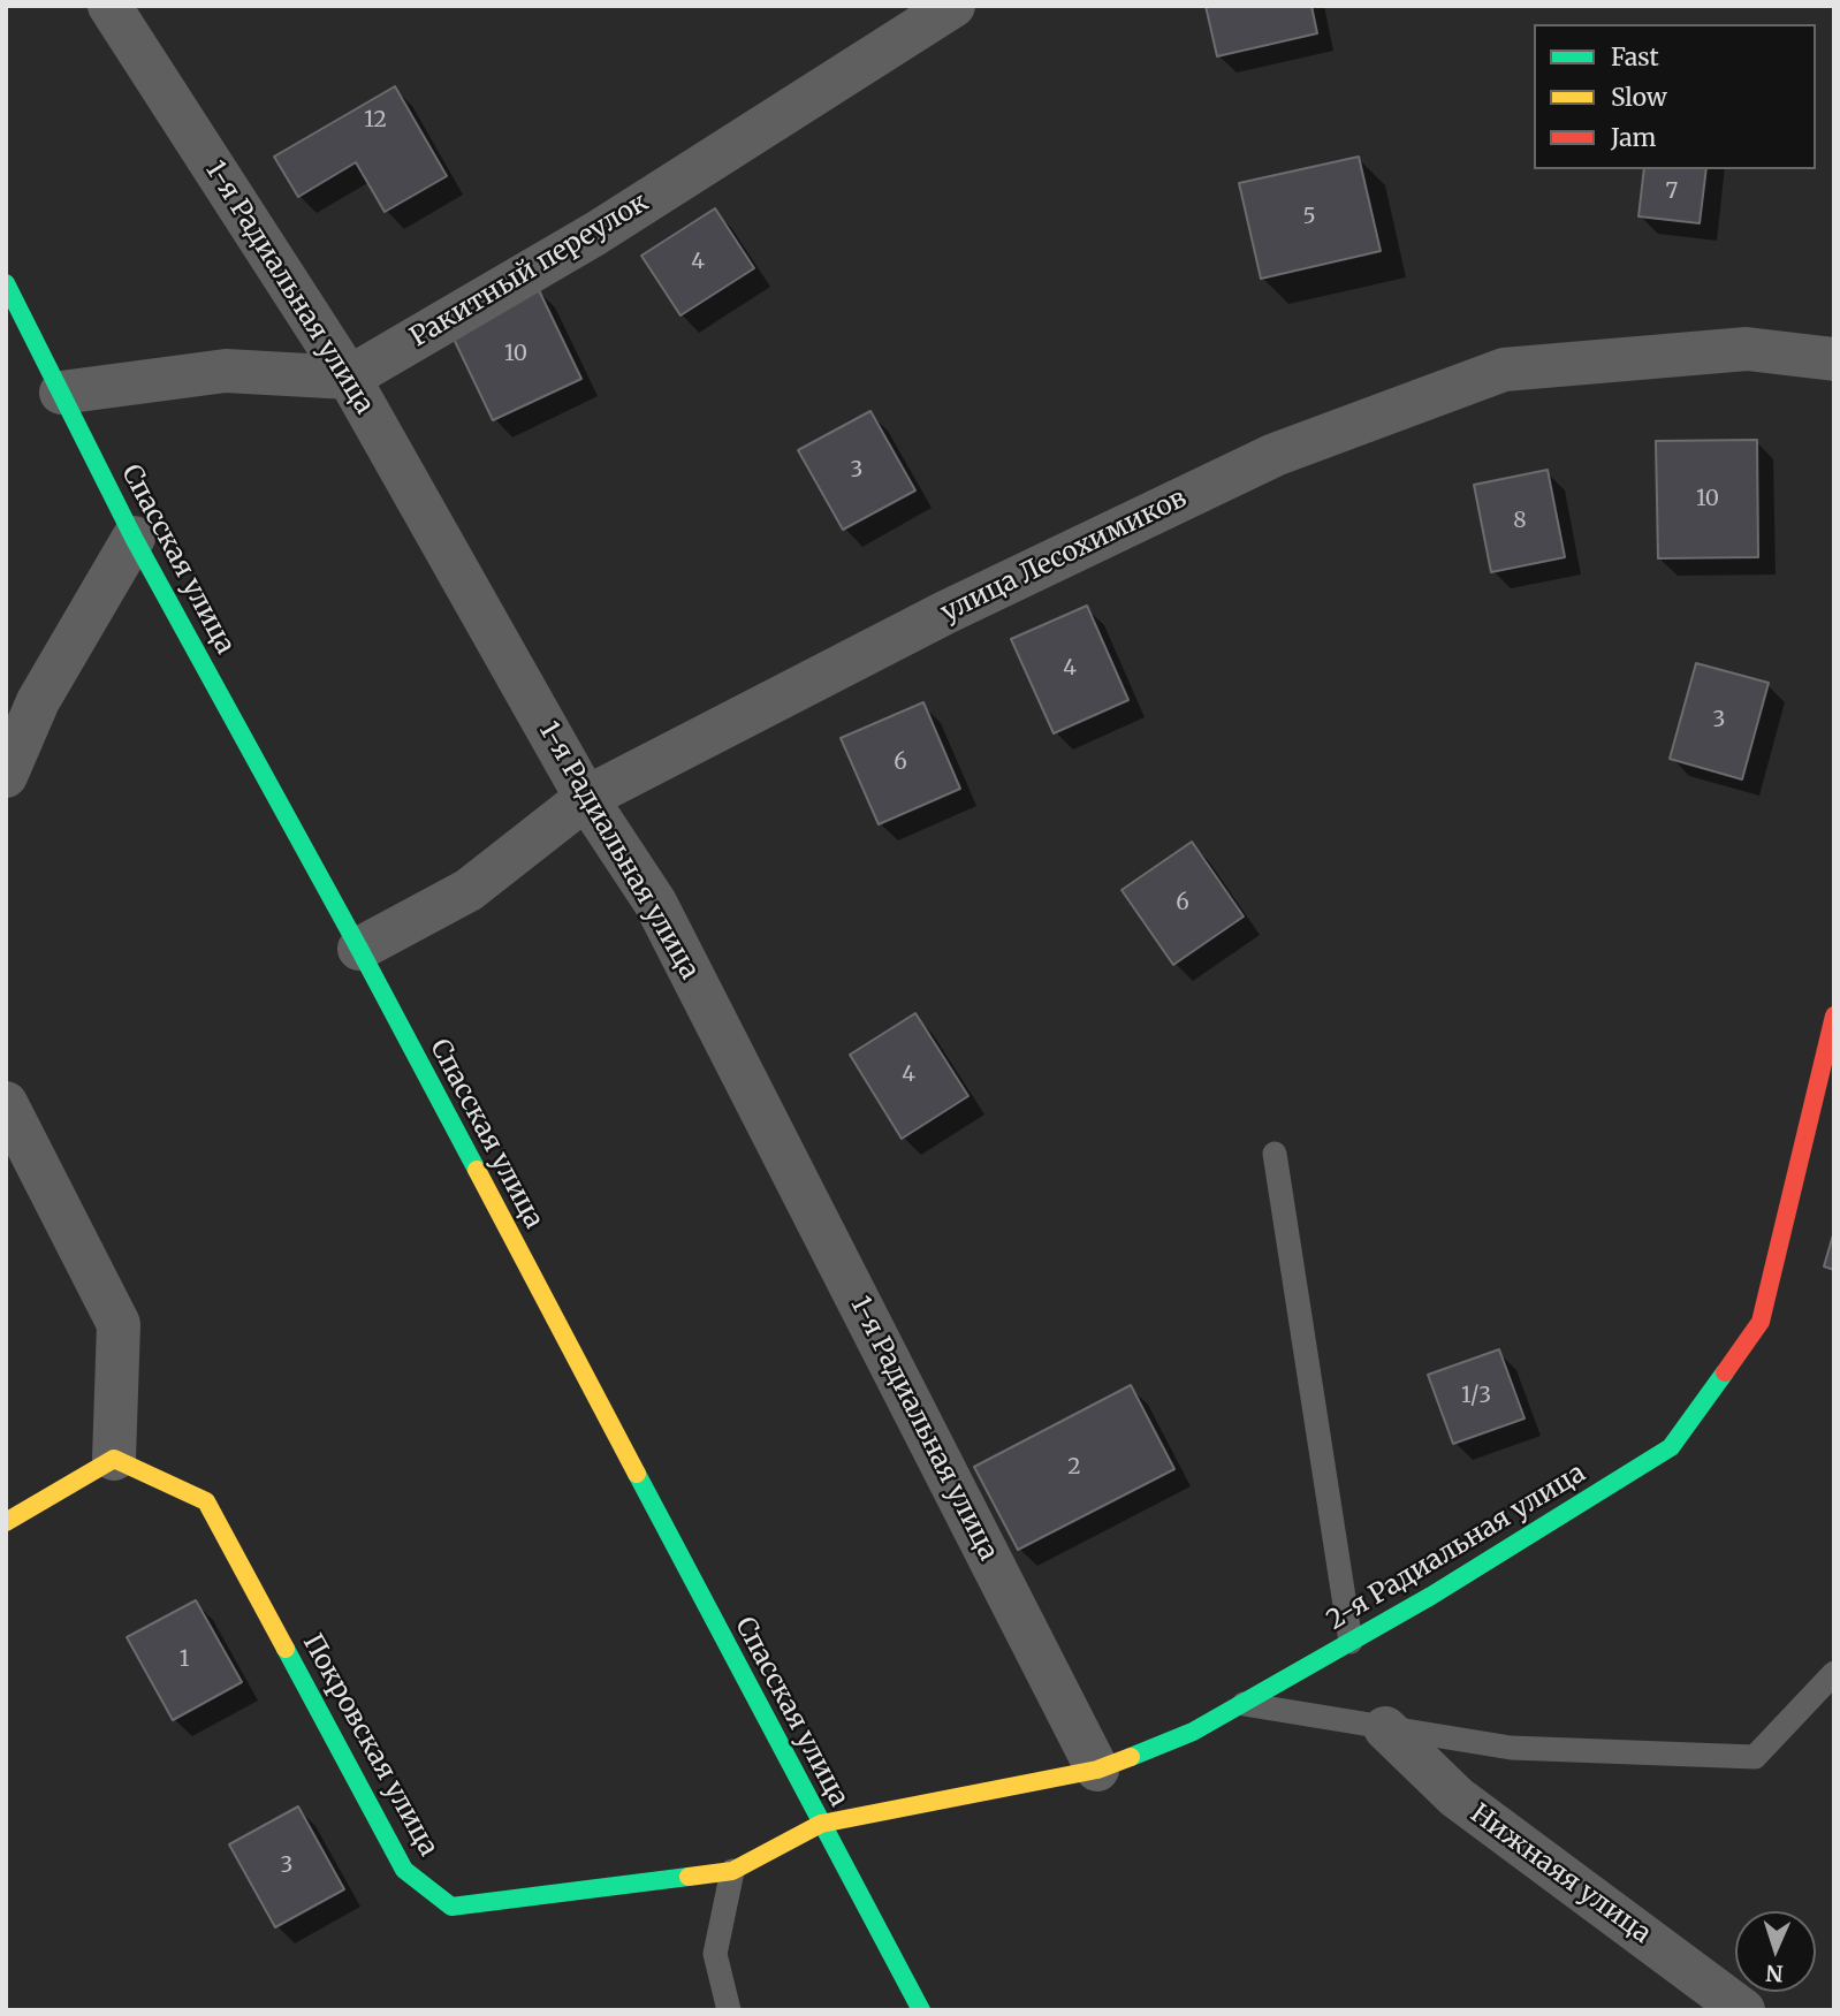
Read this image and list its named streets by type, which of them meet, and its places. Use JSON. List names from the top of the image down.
{
  "streets": {
    "street": [
      "Ракитный переулок",
      "1-я Радиальная улица",
      "улица Лесохимиков",
      "Спасская улица",
      "2-я Радиальная улица",
      "Покровская улица",
      "Нижнаяя улица"
    ]
  },
  "crossings": [
    ["Ракитный переулок", "1-я Радиальная улица"],
    ["1-я Радиальная улица", "улица Лесохимиков"],
    ["1-я Радиальная улица", "2-я Радиальная улица"],
    ["улица Лесохимиков", "Спасская улица"],
    ["Спасская улица", "2-я Радиальная улица"],
    ["Спасская улица", "Покровская улица"],
    ["2-я Радиальная улица", "Покровская улица"]
  ],
  "house_numbers": [
    "12",
    "7",
    "5",
    "4",
    "10",
    "3",
    "10",
    "8",
    "4",
    "3",
    "6",
    "6",
    "4",
    "1/3",
    "2",
    "1",
    "3"
  ],
  "legend": ["Fast", "Slow", "Jam"],
  "north": "bottom"
}
